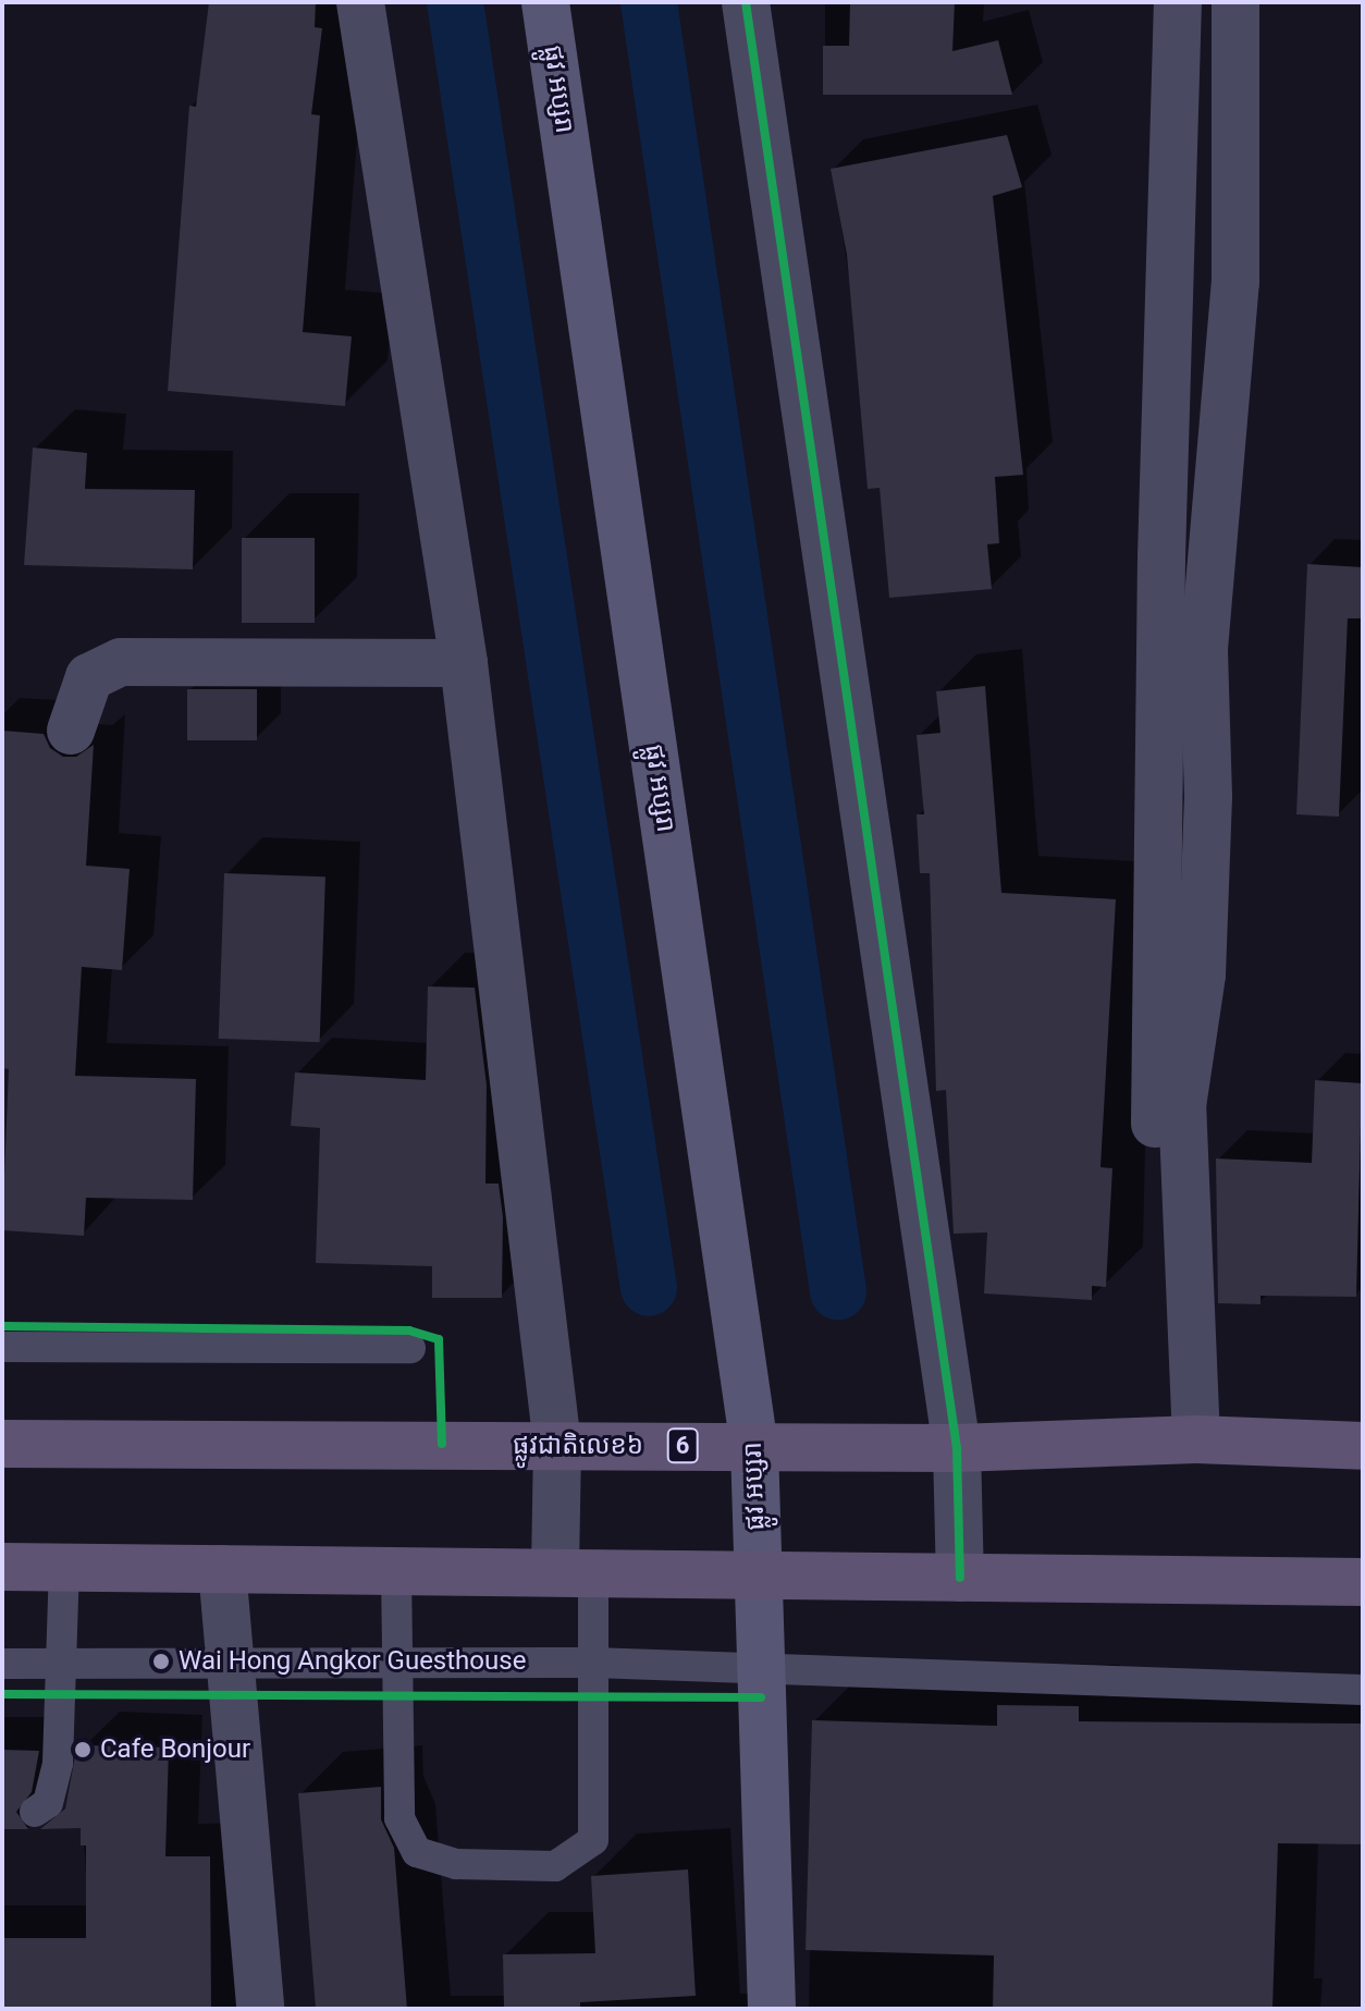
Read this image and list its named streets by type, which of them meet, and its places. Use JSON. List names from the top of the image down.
{
  "streets": {
    "main road": ["ផ្លូវ អប្សរា", "ផ្លូវជាតិលេខ៦", "6"]
  },
  "crossings": [
    ["ផ្លូវ អប្សរា", "ផ្លូវជាតិលេខ៦"]
  ],
  "places": ["Wai Hong Angkor Guesthouse", "Cafe Bonjour"]
}
